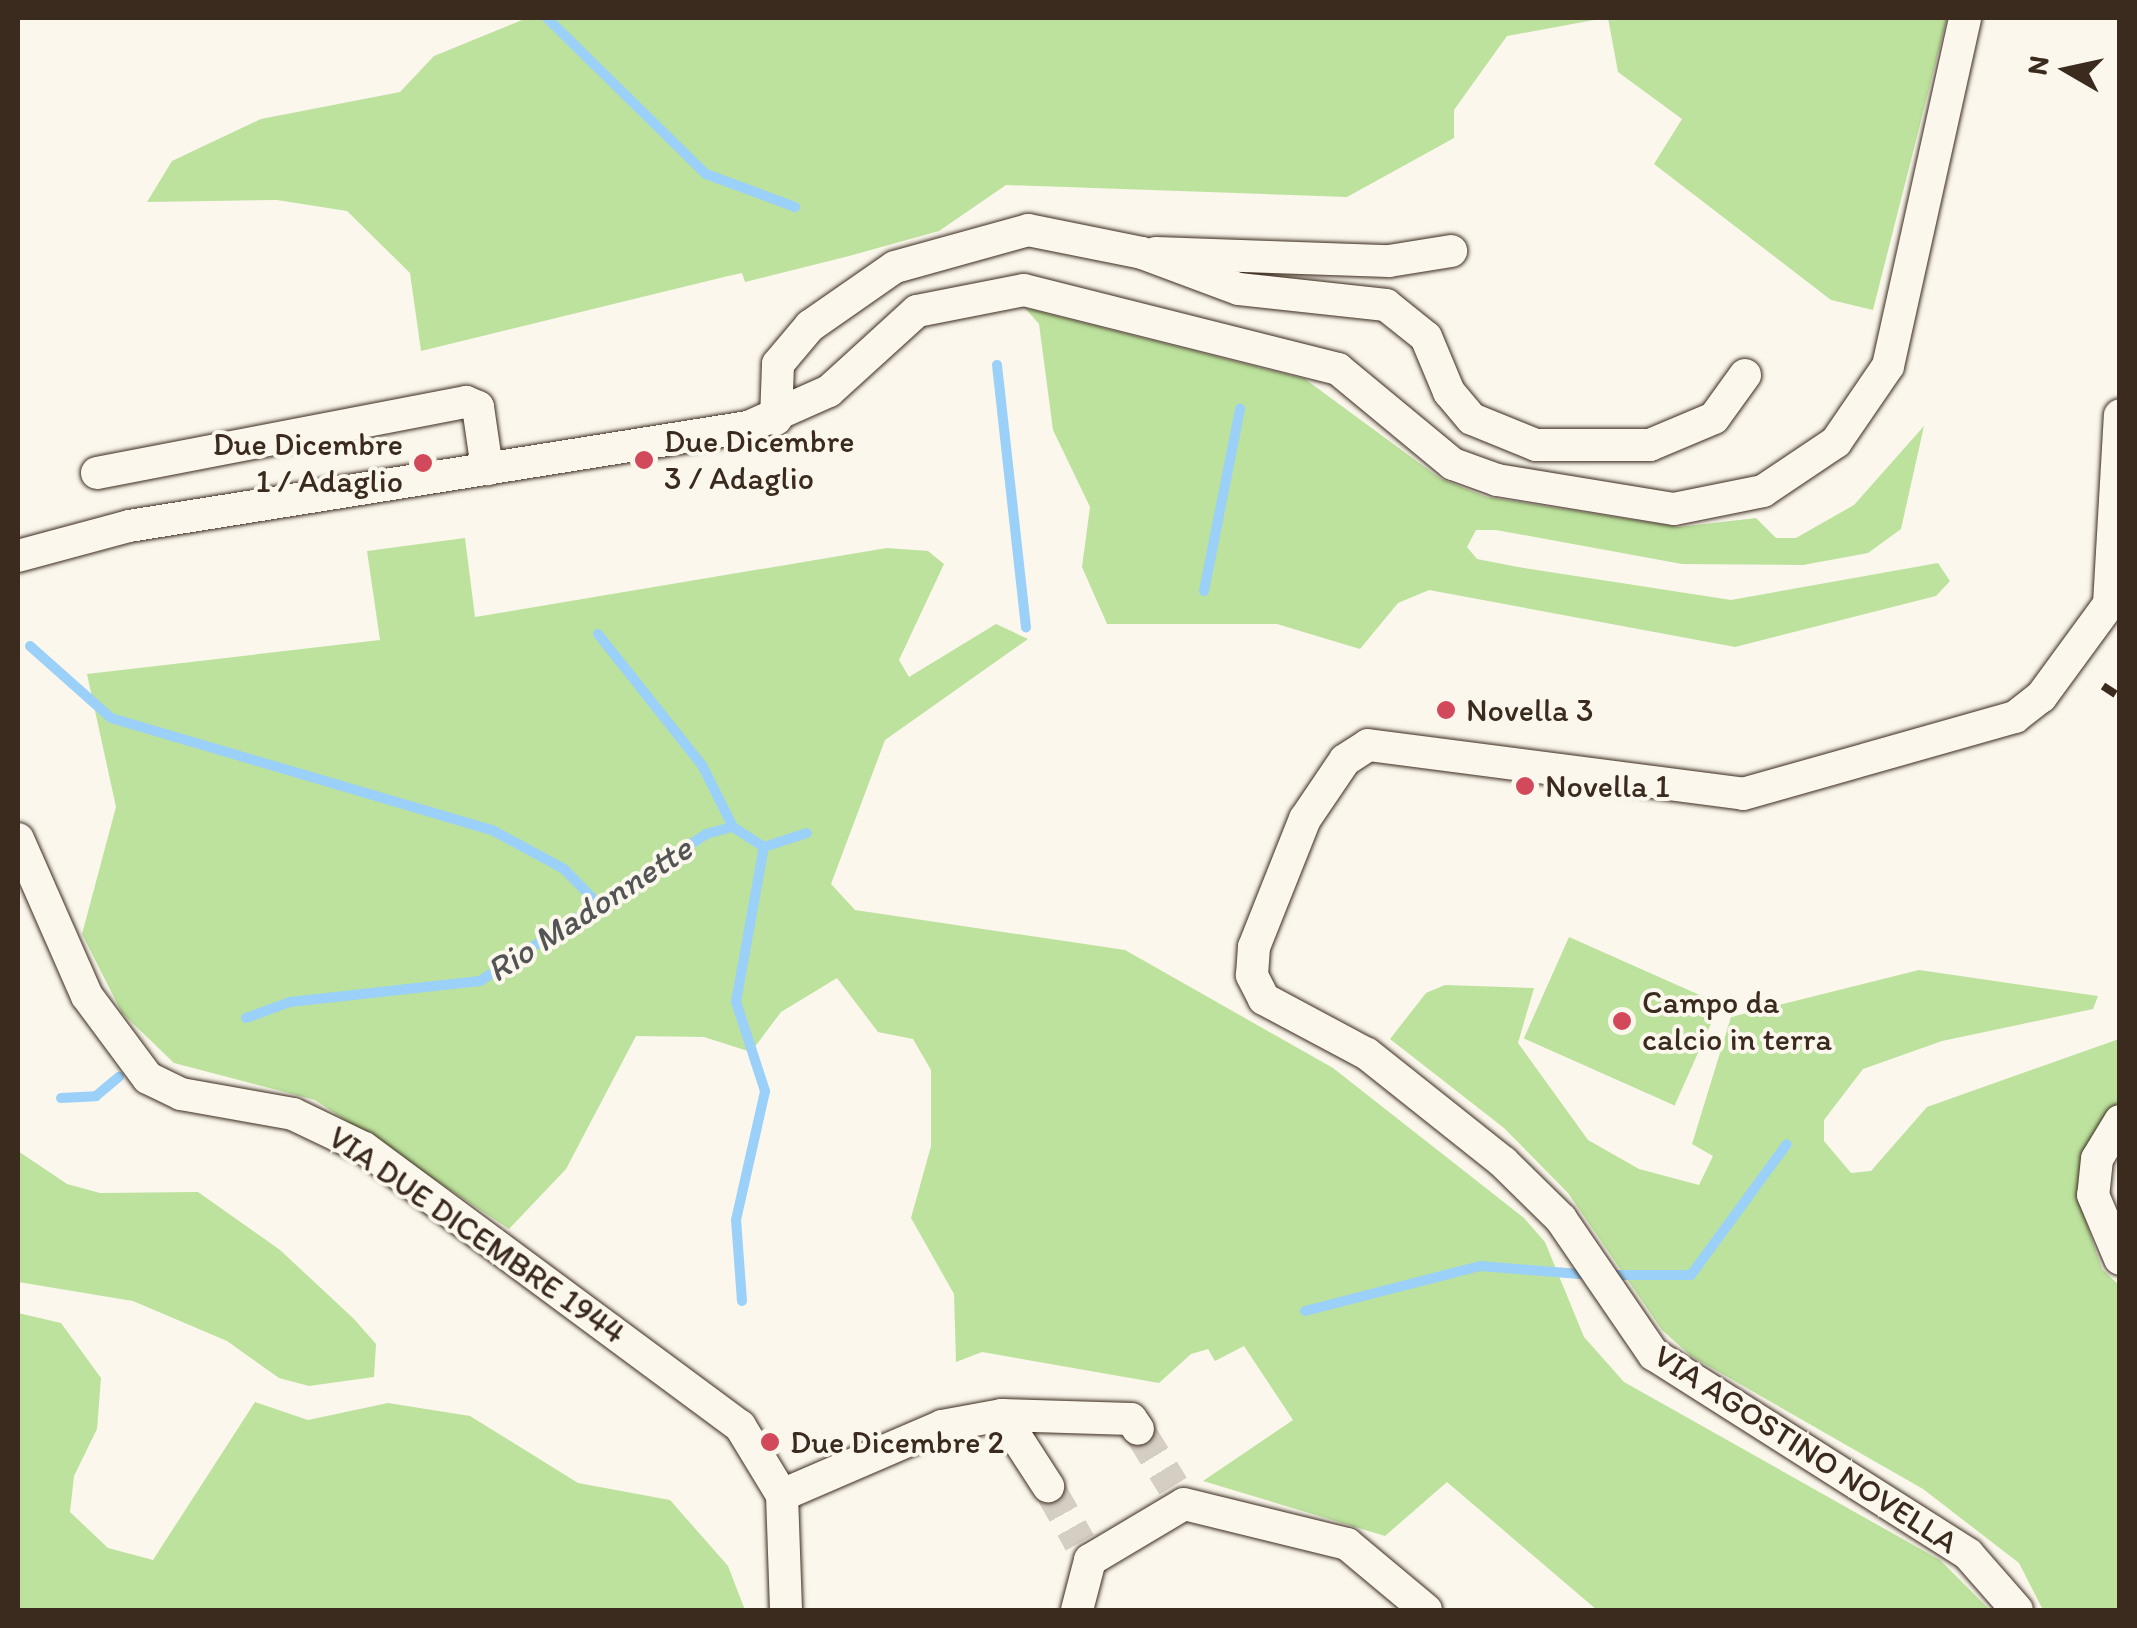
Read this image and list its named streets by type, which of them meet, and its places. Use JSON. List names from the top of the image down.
{
  "streets": {
    "street": ["VIA DUE DICEMBRE 1944", "VIA AGOSTINO NOVELLA"]
  },
  "water": ["Rio Madonnette"],
  "places": [
    "Due Dicembre 3 / Adaglio",
    "Due Dicembre 1 / Adaglio",
    "Novella 3",
    "Novella 1",
    "Campo da calcio in terra",
    "Due Dicembre 2"
  ],
  "north": "left"
}
